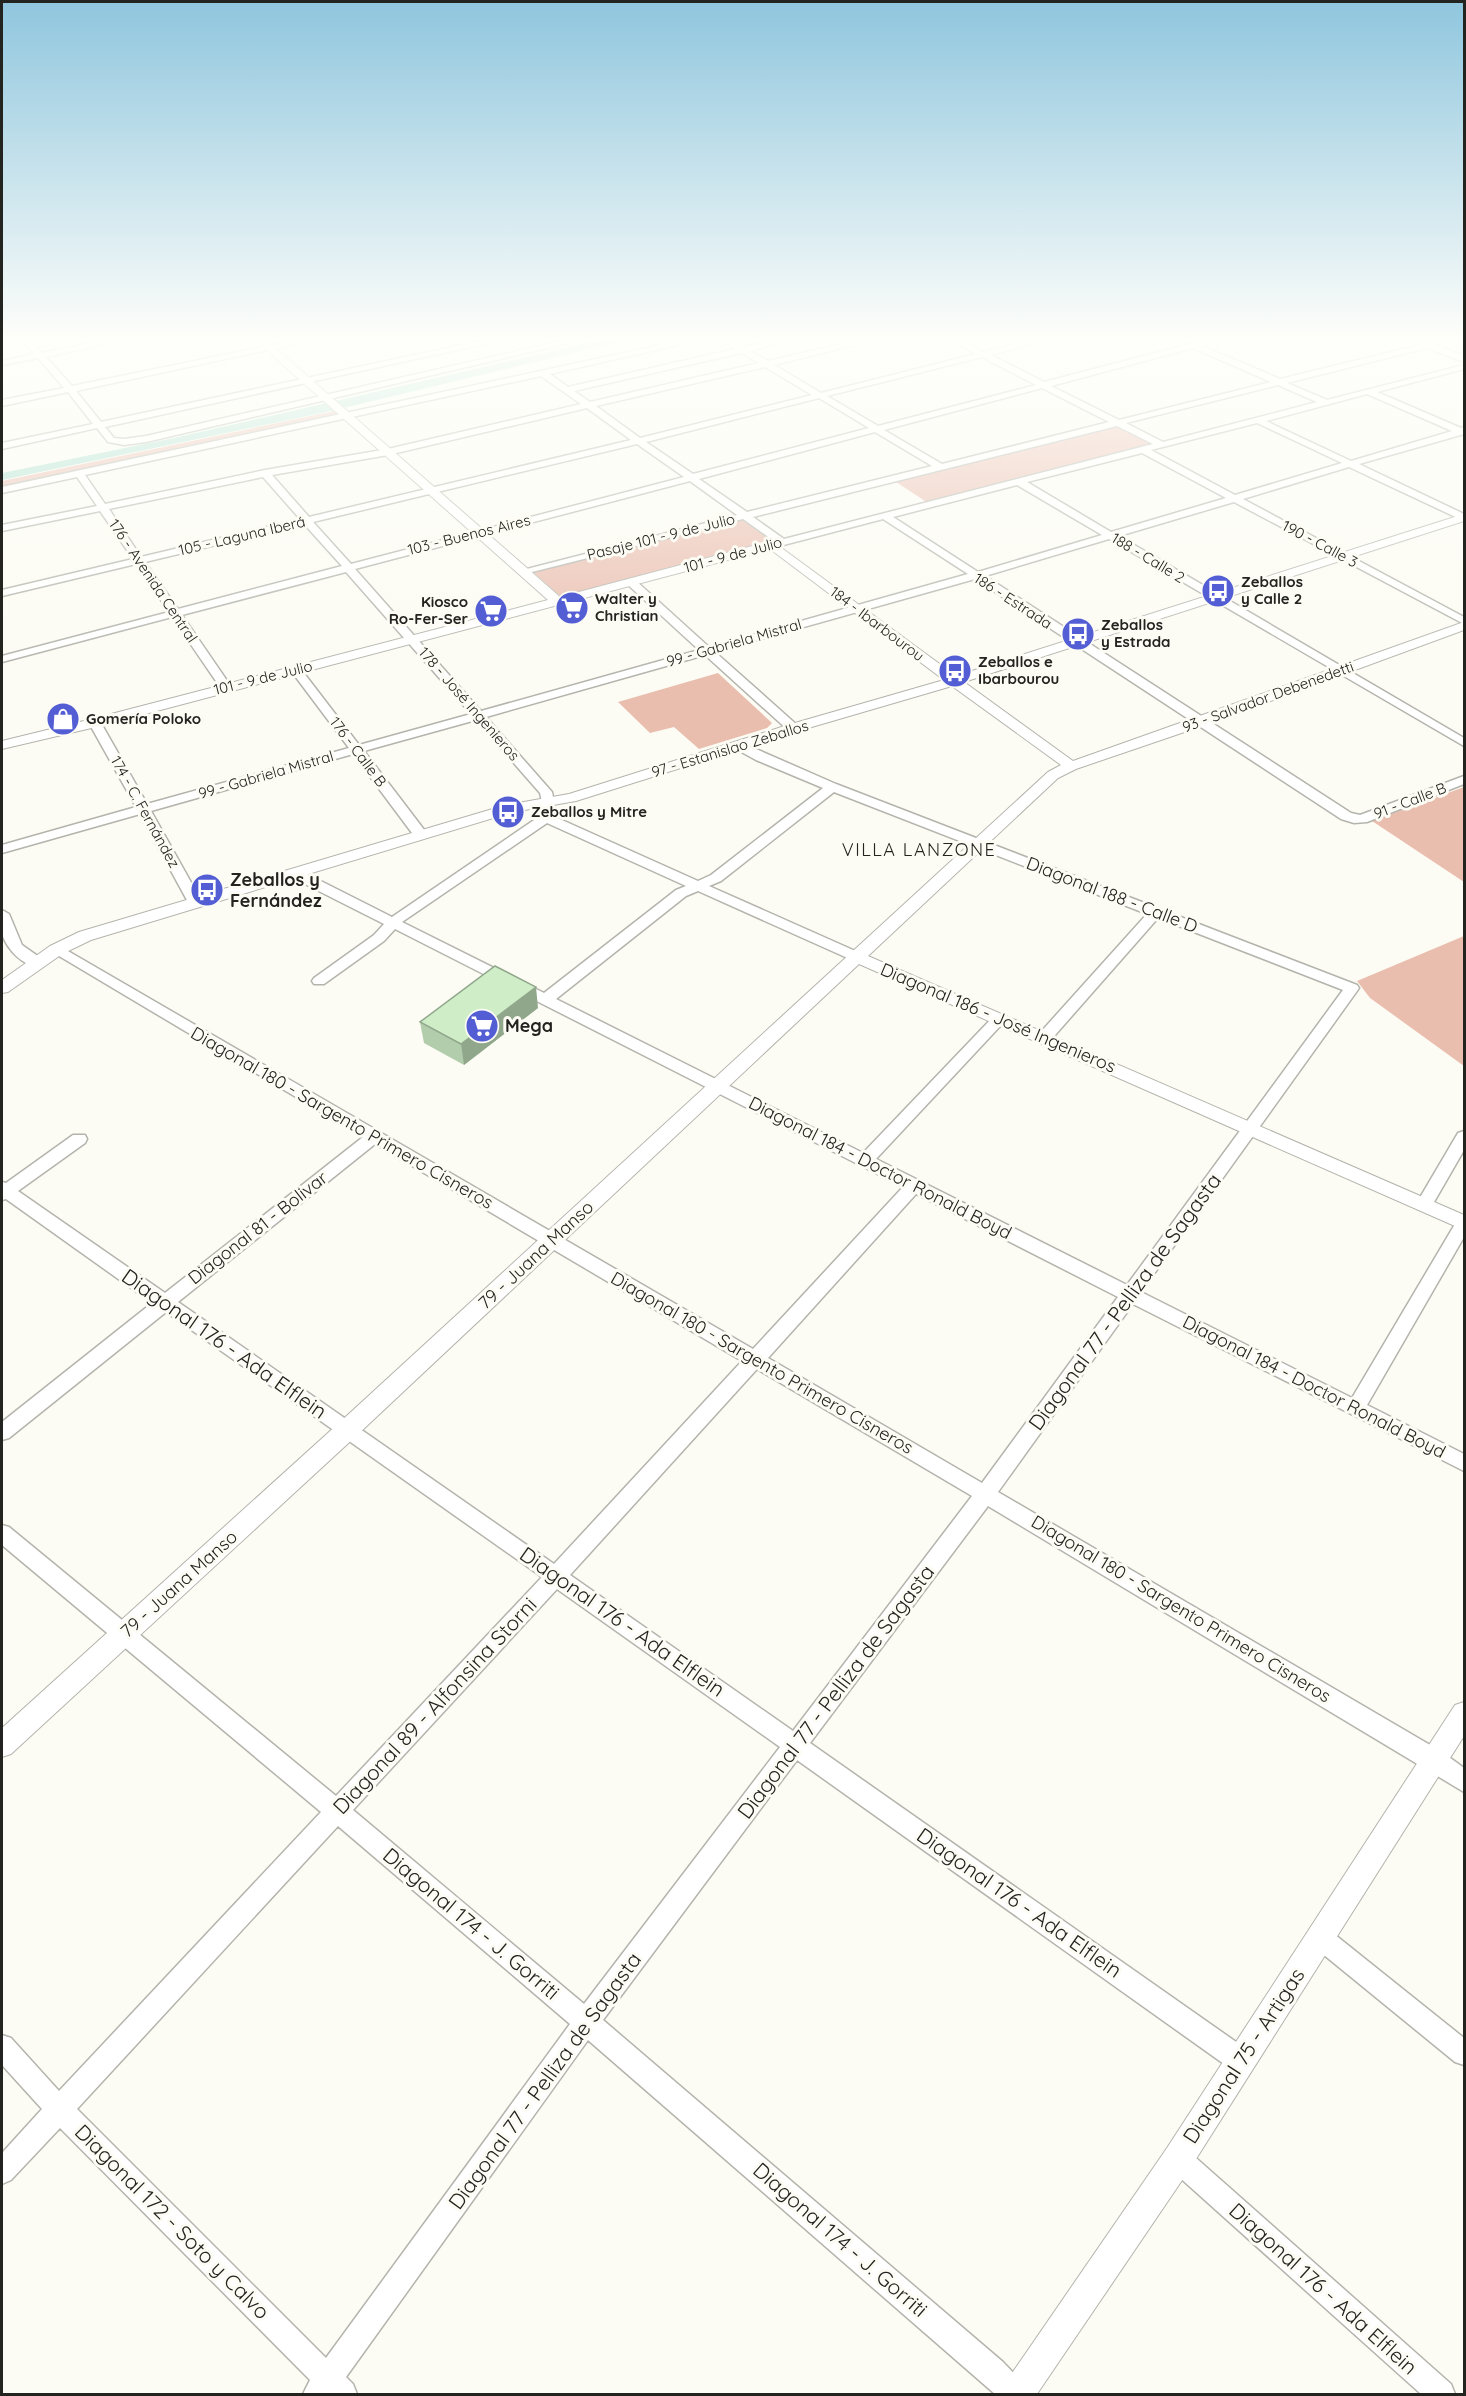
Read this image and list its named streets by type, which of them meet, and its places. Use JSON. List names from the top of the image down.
{
  "streets": {
    "street": [
      "103 - Buenos Aires",
      "105 - Laguna Iberá",
      "Pasaje 101 - 9 de Julio",
      "190 - Calle 3",
      "101 - 9 de Julio",
      "188 - Calle 2",
      "176 - Avenida Central",
      "186 - Estrada",
      "184 - Ibarbourou",
      "99 - Gabriela Mistral",
      "93 - Salvador Debenedetti",
      "178 - José Ingenieros",
      "97 - Estanislao Zeballos",
      "176 - Calle B",
      "91 - Calle B",
      "174 - C. Fernández",
      "Diagonal 188 - Calle D",
      "Diagonal 186 - José Ingenieros",
      "Diagonal 180 - Sargento Primero Cisneros",
      "Diagonal 184 - Doctor Ronald Boyd",
      "Diagonal 81 - Bolivar",
      "79 - Juana Manso",
      "Diagonal 77 - Pelliza de Sagasta",
      "Diagonal 176 - Ada Elflein",
      "Diagonal 89 - Alfonsina Storni",
      "Diagonal 174 - J. Gorriti",
      "Diagonal 75 - Artigas",
      "Diagonal 172 - Soto y Calvo"
    ]
  },
  "crossings": [
    ["103 - Buenos Aires", "176 - Avenida Central"],
    ["103 - Buenos Aires", "184 - Ibarbourou"],
    ["103 - Buenos Aires", "178 - José Ingenieros"],
    ["105 - Laguna Iberá", "176 - Avenida Central"],
    ["105 - Laguna Iberá", "178 - José Ingenieros"],
    ["Pasaje 101 - 9 de Julio", "184 - Ibarbourou"],
    ["190 - Calle 3", "99 - Gabriela Mistral"],
    ["190 - Calle 3", "97 - Estanislao Zeballos"],
    ["101 - 9 de Julio", "188 - Calle 2"],
    ["101 - 9 de Julio", "176 - Avenida Central"],
    ["101 - 9 de Julio", "186 - Estrada"],
    ["101 - 9 de Julio", "184 - Ibarbourou"],
    ["101 - 9 de Julio", "178 - José Ingenieros"],
    ["101 - 9 de Julio", "176 - Calle B"],
    ["101 - 9 de Julio", "174 - C. Fernández"],
    ["188 - Calle 2", "99 - Gabriela Mistral"],
    ["188 - Calle 2", "93 - Salvador Debenedetti"],
    ["188 - Calle 2", "97 - Estanislao Zeballos"],
    ["186 - Estrada", "99 - Gabriela Mistral"],
    ["186 - Estrada", "93 - Salvador Debenedetti"],
    ["186 - Estrada", "97 - Estanislao Zeballos"],
    ["186 - Estrada", "91 - Calle B"],
    ["184 - Ibarbourou", "99 - Gabriela Mistral"],
    ["184 - Ibarbourou", "93 - Salvador Debenedetti"],
    ["184 - Ibarbourou", "97 - Estanislao Zeballos"],
    ["184 - Ibarbourou", "79 - Juana Manso"],
    ["99 - Gabriela Mistral", "178 - José Ingenieros"],
    ["99 - Gabriela Mistral", "176 - Calle B"],
    ["99 - Gabriela Mistral", "174 - C. Fernández"],
    ["93 - Salvador Debenedetti", "79 - Juana Manso"],
    ["178 - José Ingenieros", "97 - Estanislao Zeballos"],
    ["178 - José Ingenieros", "Diagonal 186 - José Ingenieros"],
    ["97 - Estanislao Zeballos", "176 - Calle B"],
    ["97 - Estanislao Zeballos", "174 - C. Fernández"],
    ["97 - Estanislao Zeballos", "Diagonal 188 - Calle D"],
    ["97 - Estanislao Zeballos", "Diagonal 186 - José Ingenieros"],
    ["97 - Estanislao Zeballos", "Diagonal 180 - Sargento Primero Cisneros"],
    ["97 - Estanislao Zeballos", "Diagonal 184 - Doctor Ronald Boyd"],
    ["Diagonal 188 - Calle D", "79 - Juana Manso"],
    ["Diagonal 188 - Calle D", "Diagonal 77 - Pelliza de Sagasta"],
    ["Diagonal 186 - José Ingenieros", "79 - Juana Manso"],
    ["Diagonal 186 - José Ingenieros", "Diagonal 77 - Pelliza de Sagasta"],
    ["Diagonal 180 - Sargento Primero Cisneros", "Diagonal 81 - Bolivar"],
    ["Diagonal 180 - Sargento Primero Cisneros", "79 - Juana Manso"],
    ["Diagonal 180 - Sargento Primero Cisneros", "Diagonal 77 - Pelliza de Sagasta"],
    ["Diagonal 180 - Sargento Primero Cisneros", "Diagonal 89 - Alfonsina Storni"],
    ["Diagonal 180 - Sargento Primero Cisneros", "Diagonal 75 - Artigas"],
    ["Diagonal 184 - Doctor Ronald Boyd", "79 - Juana Manso"],
    ["Diagonal 184 - Doctor Ronald Boyd", "Diagonal 77 - Pelliza de Sagasta"],
    ["Diagonal 184 - Doctor Ronald Boyd", "Diagonal 89 - Alfonsina Storni"],
    ["Diagonal 81 - Bolivar", "Diagonal 176 - Ada Elflein"],
    ["79 - Juana Manso", "Diagonal 176 - Ada Elflein"],
    ["79 - Juana Manso", "Diagonal 174 - J. Gorriti"],
    ["Diagonal 77 - Pelliza de Sagasta", "Diagonal 176 - Ada Elflein"],
    ["Diagonal 77 - Pelliza de Sagasta", "Diagonal 174 - J. Gorriti"],
    ["Diagonal 77 - Pelliza de Sagasta", "Diagonal 172 - Soto y Calvo"],
    ["Diagonal 176 - Ada Elflein", "Diagonal 89 - Alfonsina Storni"],
    ["Diagonal 176 - Ada Elflein", "Diagonal 75 - Artigas"],
    ["Diagonal 89 - Alfonsina Storni", "Diagonal 174 - J. Gorriti"],
    ["Diagonal 89 - Alfonsina Storni", "Diagonal 172 - Soto y Calvo"],
    ["Diagonal 174 - J. Gorriti", "Diagonal 75 - Artigas"]
  ],
  "districts": ["VILLA LANZONE"],
  "places": {
    "bus stop": [
      "Zeballos y Calle 2",
      "Zeballos y Estrada",
      "Zeballos e Ibarbourou",
      "Zeballos y Mitre",
      "Zeballos y Fernández"
    ],
    "supermarket": ["Walter y Christian", "Kiosco Ro-Fer-Ser", "Mega"],
    "shop": ["Gomería Poloko"]
  }
}
